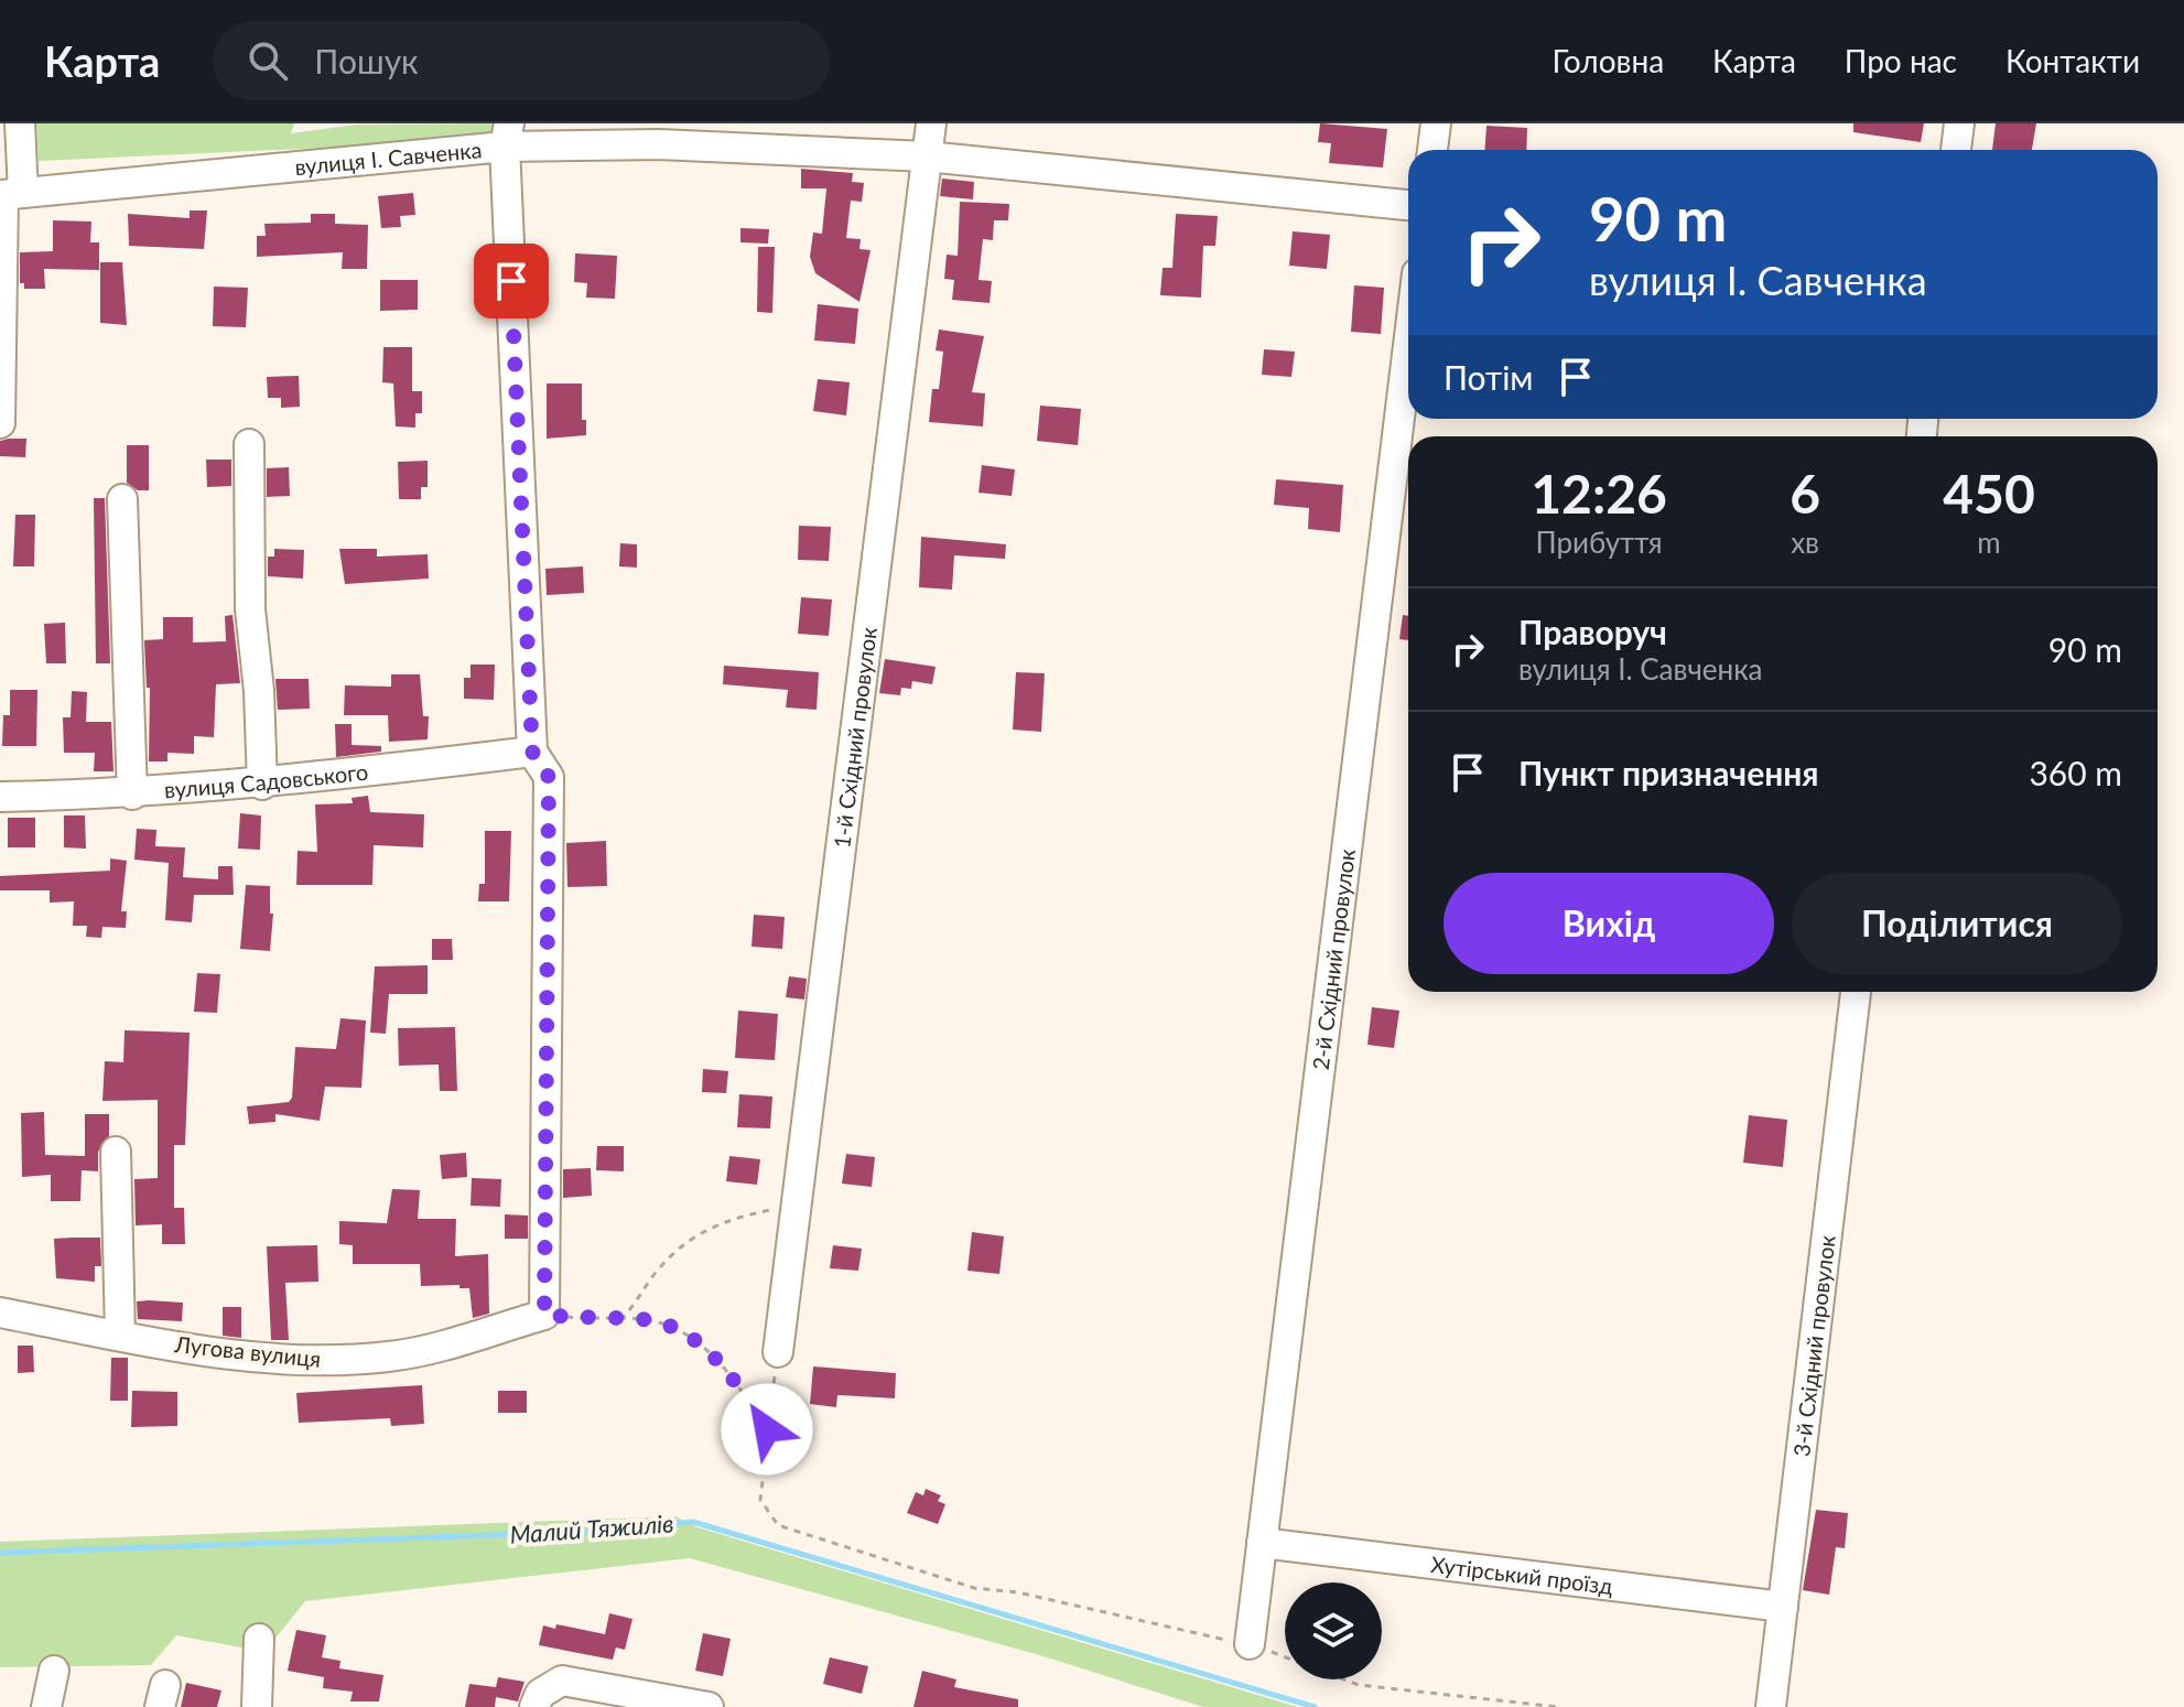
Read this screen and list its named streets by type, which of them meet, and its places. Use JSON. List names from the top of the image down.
{
  "streets": {
    "street": [
      "вулиця І. Савченка",
      "1-й Східний провулок",
      "вулиця Садовського",
      "2-й Східний провулок",
      "3-й Східний провулок",
      "Лугова вулиця",
      "Хутірський проїзд"
    ]
  },
  "crossings": [
    ["вулиця І. Савченка", "вулиця Садовського"],
    ["вулиця І. Савченка", "Лугова вулиця"],
    ["2-й Східний провулок", "Хутірський проїзд"],
    ["3-й Східний провулок", "Хутірський проїзд"]
  ],
  "water": ["Малий Тяжилів"],
  "page": {
    "header": "Карта",
    "search": "Пошук",
    "nav": [
      "Головна",
      "Карта",
      "Про нас",
      "Контакти"
    ],
    "turn": ["90 m", "вулиця І. Савченка"],
    "then": "Потім",
    "eta": [
      "12:26",
      "Прибуття",
      "6",
      "хв",
      "450",
      "m"
    ],
    "list": [
      {
        "name": "Праворуч",
        "note": "вулиця І. Савченка",
        "value": "90 m"
      },
      {
        "name": "Пункт призначення",
        "value": "360 m"
      }
    ],
    "buttons": ["Вихід", "Поділитися"]
  }
}
